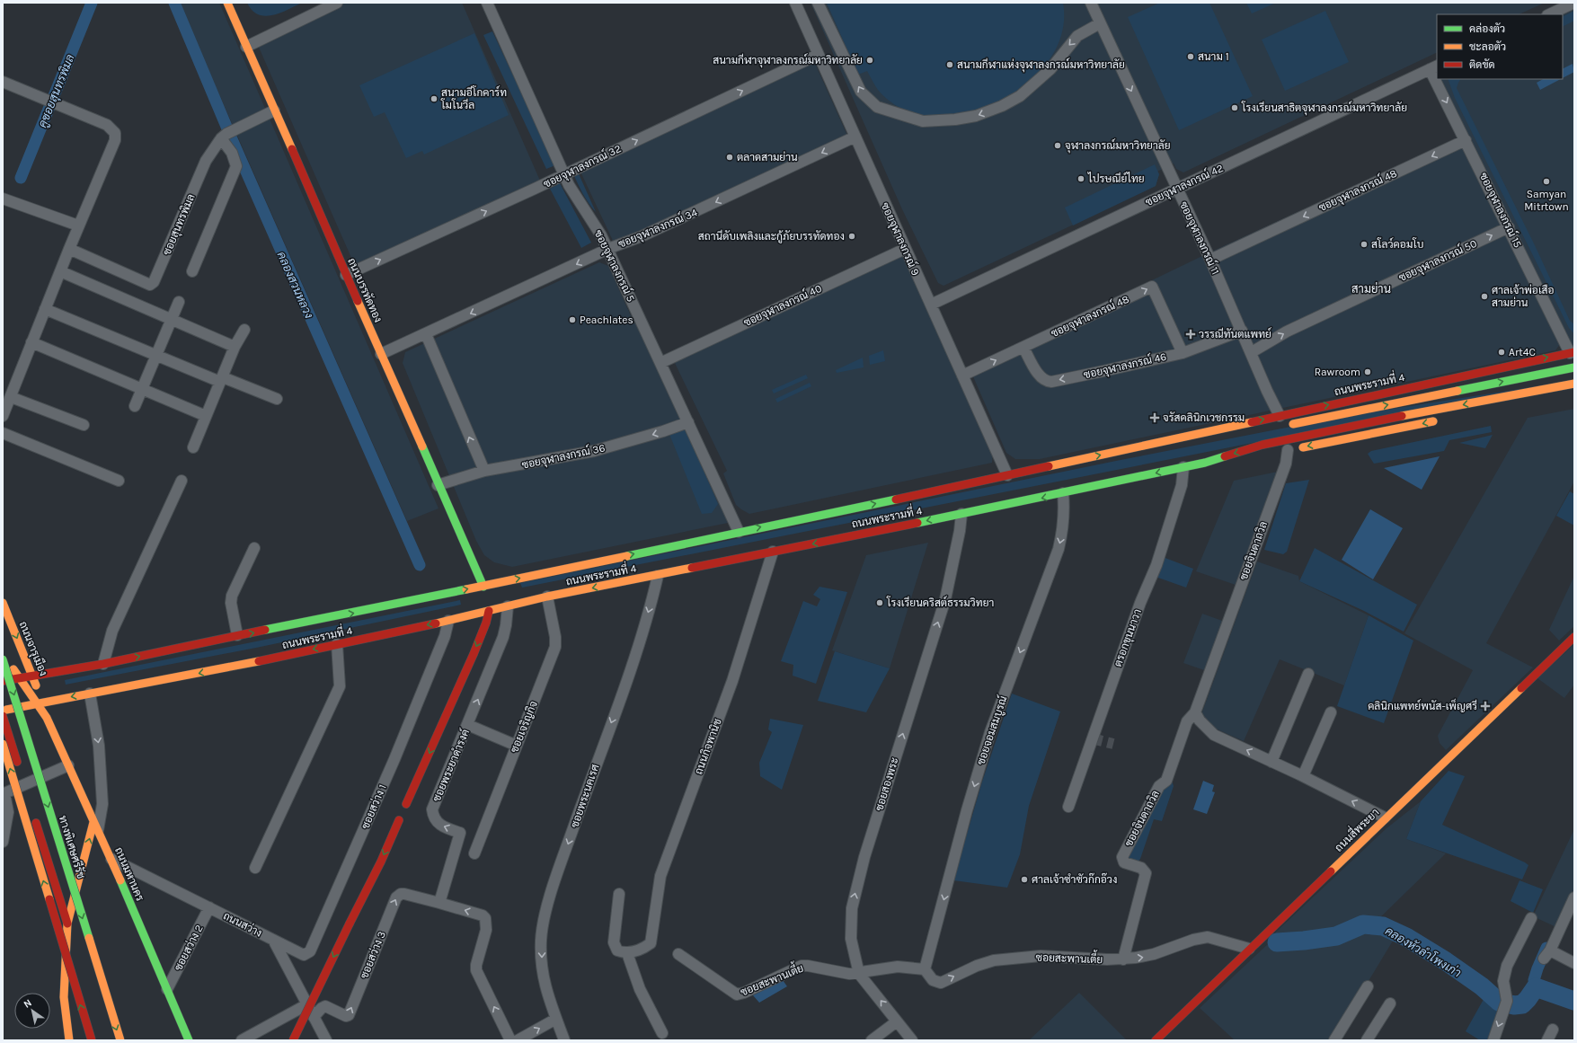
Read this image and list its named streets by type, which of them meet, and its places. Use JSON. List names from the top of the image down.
{
  "streets": {
    "main road": [
      "ถนนบรรทัดทอง",
      "ถนนพระรามที่ 4",
      "ถนนจารุเมือง",
      "ถนนสี่พระยา",
      "ทางพิเศษศรีรัช",
      "ถนนมหานคร"
    ],
    "street": [
      "ซอยจุฬาลงกรณ์ 32",
      "ซอยจุฬาลงกรณ์ 42",
      "ซอยจุฬาลงกรณ์ 48",
      "ซอยจุฬาลงกรณ์ 15",
      "ซอยสุนทรพิมล",
      "ซอยจุฬาลงกรณ์ 34",
      "ซอยจุฬาลงกรณ์ 11",
      "ซอยจุฬาลงกรณ์ 9",
      "ซอยจุฬาลงกรณ์ 50",
      "ซอยจุฬาลงกรณ์ 5",
      "ซอยจุฬาลงกรณ์ 40",
      "ซอยจุฬาลงกรณ์ 46",
      "ซอยจุฬาลงกรณ์ 36",
      "ซอยจินดาถวิล",
      "ตรอกขุนนาวา",
      "ซอยเจริญกิจ",
      "ซอยจอมสมบูรณ์",
      "ถนนกิจพานิช",
      "ซอยพระยาดำรงค์",
      "ซอยสองพระ",
      "ซอยพระนคเรศ",
      "ซอยสว่าง 1",
      "ถนนสว่าง",
      "ซอยสว่าง 2",
      "ซอยสว่าง 3",
      "ซอยสะพานเตี้ย"
    ]
  },
  "crossings": [
    ["ซอยจุฬาลงกรณ์ 32", "ซอยจุฬาลงกรณ์ 9"],
    ["ซอยจุฬาลงกรณ์ 32", "ซอยจุฬาลงกรณ์ 5"],
    ["ซอยจุฬาลงกรณ์ 32", "ถนนบรรทัดทอง"],
    ["ซอยจุฬาลงกรณ์ 42", "ซอยจุฬาลงกรณ์ 11"],
    ["ซอยจุฬาลงกรณ์ 42", "ซอยจุฬาลงกรณ์ 9"],
    ["ซอยจุฬาลงกรณ์ 48", "ซอยจุฬาลงกรณ์ 15"],
    ["ซอยจุฬาลงกรณ์ 48", "ซอยจุฬาลงกรณ์ 11"],
    ["ซอยจุฬาลงกรณ์ 48", "ซอยจุฬาลงกรณ์ 9"],
    ["ซอยจุฬาลงกรณ์ 48", "ซอยจุฬาลงกรณ์ 46"],
    ["ซอยจุฬาลงกรณ์ 15", "ซอยจุฬาลงกรณ์ 50"],
    ["ซอยจุฬาลงกรณ์ 15", "ถนนพระรามที่ 4"],
    ["ซอยสุนทรพิมล", "ถนนบรรทัดทอง"],
    ["ซอยจุฬาลงกรณ์ 34", "ซอยจุฬาลงกรณ์ 9"],
    ["ซอยจุฬาลงกรณ์ 34", "ซอยจุฬาลงกรณ์ 5"],
    ["ซอยจุฬาลงกรณ์ 34", "ถนนบรรทัดทอง"],
    ["ซอยจุฬาลงกรณ์ 11", "ซอยจุฬาลงกรณ์ 50"],
    ["ซอยจุฬาลงกรณ์ 11", "ซอยจุฬาลงกรณ์ 46"],
    ["ซอยจุฬาลงกรณ์ 11", "ถนนพระรามที่ 4"],
    ["ซอยจุฬาลงกรณ์ 9", "ซอยจุฬาลงกรณ์ 40"],
    ["ซอยจุฬาลงกรณ์ 9", "ถนนพระรามที่ 4"],
    ["ซอยจุฬาลงกรณ์ 5", "ซอยจุฬาลงกรณ์ 40"],
    ["ซอยจุฬาลงกรณ์ 5", "ถนนพระรามที่ 4"],
    ["ซอยจุฬาลงกรณ์ 5", "ซอยจุฬาลงกรณ์ 36"],
    ["ถนนบรรทัดทอง", "ถนนพระรามที่ 4"],
    ["ถนนบรรทัดทอง", "ซอยจุฬาลงกรณ์ 36"],
    ["ถนนพระรามที่ 4", "ตรอกขุนนาวา"],
    ["ถนนพระรามที่ 4", "ถนนจารุเมือง"],
    ["ถนนพระรามที่ 4", "ซอยเจริญกิจ"],
    ["ถนนพระรามที่ 4", "ซอยจอมสมบูรณ์"],
    ["ถนนพระรามที่ 4", "ถนนกิจพานิช"],
    ["ถนนพระรามที่ 4", "ซอยพระยาดำรงค์"],
    ["ถนนพระรามที่ 4", "ซอยสองพระ"],
    ["ถนนพระรามที่ 4", "ซอยพระนคเรศ"],
    ["ถนนพระรามที่ 4", "ซอยสว่าง 1"],
    ["ถนนพระรามที่ 4", "ถนนมหานคร"],
    ["ซอยจินดาถวิล", "ซอยสะพานเตี้ย"],
    ["ถนนจารุเมือง", "ถนนมหานคร"],
    ["ซอยจอมสมบูรณ์", "ซอยสะพานเตี้ย"],
    ["ซอยพระยาดำรงค์", "ซอยสว่าง 3"],
    ["ซอยสองพระ", "ซอยสะพานเตี้ย"],
    ["ซอยสว่าง 1", "ถนนสว่าง"],
    ["ถนนสี่พระยา", "ซอยสะพานเตี้ย"],
    ["ถนนมหานคร", "ถนนสว่าง"],
    ["ถนนมหานคร", "ซอยสว่าง 2"],
    ["ถนนสว่าง", "ซอยสว่าง 2"],
    ["ถนนสว่าง", "ซอยสว่าง 3"]
  ],
  "one_way": [
    "ซอยจุฬาลงกรณ์ 32",
    "ซอยจุฬาลงกรณ์ 34",
    "ซอยจุฬาลงกรณ์ 11",
    "ซอยจุฬาลงกรณ์ 50",
    "ซอยจุฬาลงกรณ์ 46",
    "ซอยจุฬาลงกรณ์ 36",
    "ซอยจอมสมบูรณ์",
    "ซอยพระยาดำรงค์",
    "ซอยสองพระ",
    "ซอยพระนคเรศ",
    "ซอยสะพานเตี้ย"
  ],
  "districts": ["สามย่าน"],
  "water": ["คูซอยสุนทรพิมล", "คลองสวนหลวง", "คลองหัวลำโพงเก่า"],
  "places": {
    "other": [
      "สนาม 1",
      "สนามกีฬาจุฬาลงกรณ์มหาวิทยาลัย",
      "สนามกีฬาแห่งจุฬาลงกรณ์มหาวิทยาลัย",
      "สนามอีโกคาร์ท โมโนวีล",
      "โรงเรียนสาธิตจุฬาลงกรณ์มหาวิทยาลัย",
      "จุฬาลงกรณ์มหาวิทยาลัย",
      "ตลาดสามย่าน",
      "ไปรษณีย์ไทย",
      "Samyan Mitrtown",
      "สถานีดับเพลิงและกู้ภัยบรรทัดทอง",
      "สโลว์คอมโบ",
      "ศาลเจ้าพ่อเสือ สามย่าน",
      "Peachlates",
      "Art4C",
      "Rawroom",
      "โรงเรียนคริสต์ธรรมวิทยา",
      "ศาลเจ้าซำซัวก๊กอ๊วง"
    ],
    "health": ["วรรณีทันตแพทย์", "จรัสคลินิกเวชกรรม", "คลินิกแพทย์พนัส-เพ็ญศรี"]
  },
  "legend": ["คล่องตัว", "ชะลอตัว", "ติดขัด"],
  "north": "top left"
}
